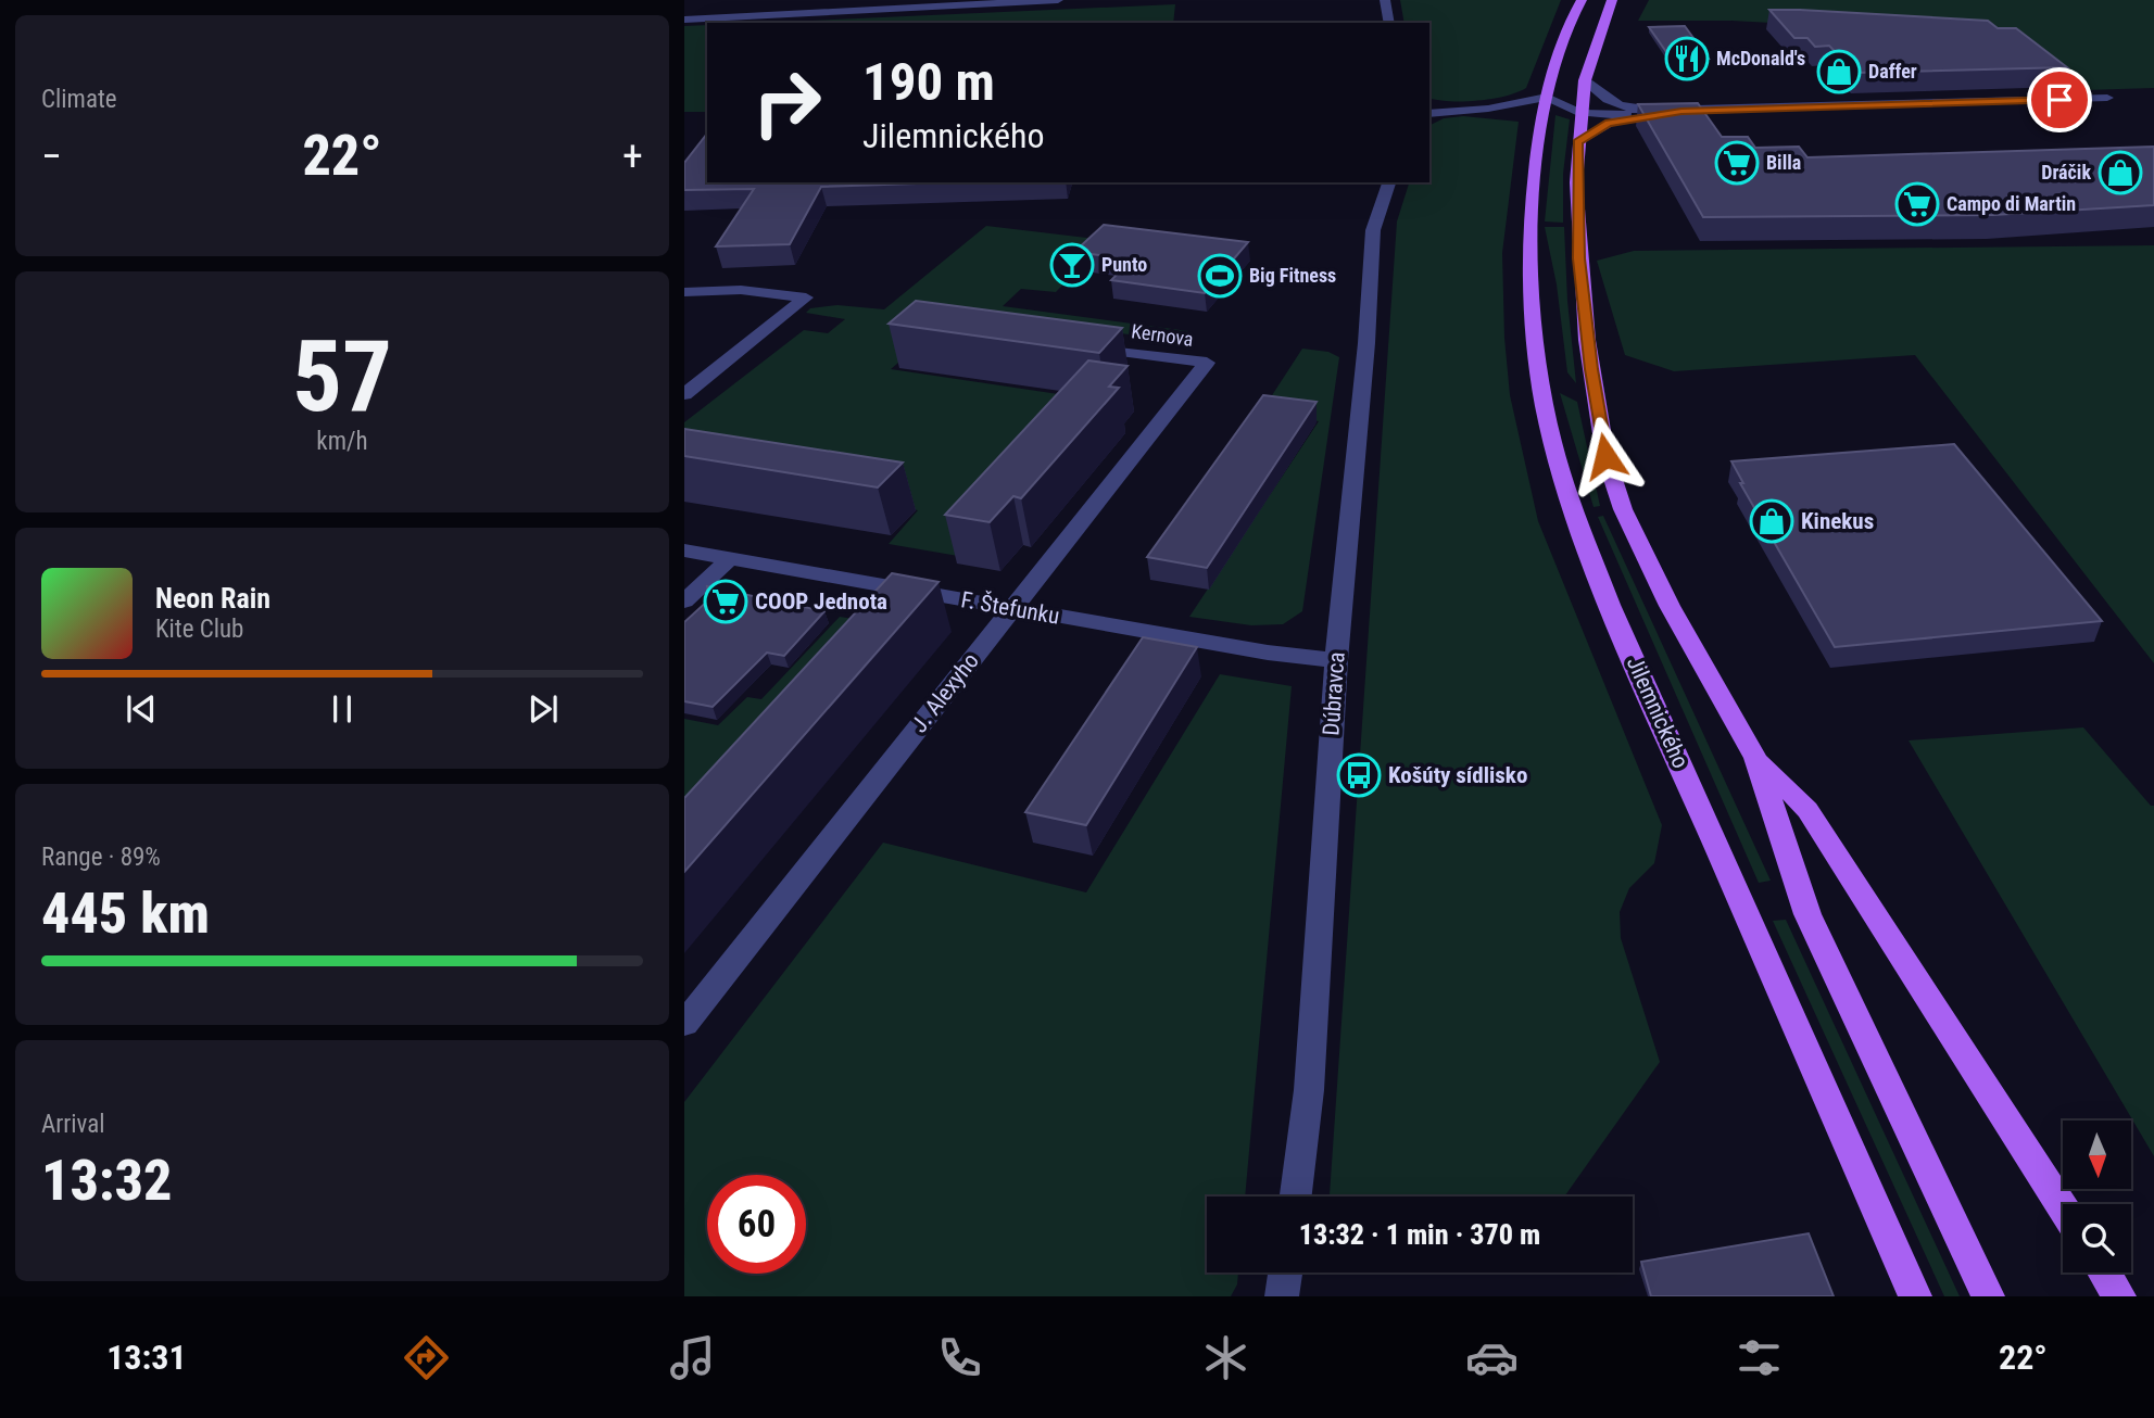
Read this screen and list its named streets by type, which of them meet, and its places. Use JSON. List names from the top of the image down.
{
  "streets": {
    "main road": ["Jilemnického"],
    "street": [
      "Kernova",
      "F. Štefunku",
      "J. Alexyho",
      "Dúbravca"
    ]
  },
  "crossings": [
    ["Kernova", "J. Alexyho"],
    ["F. Štefunku", "J. Alexyho"],
    ["F. Štefunku", "Dúbravca"]
  ],
  "places": {
    "restaurant": ["McDonald's"],
    "shop": ["Daffer", "Dráčik", "Kinekus"],
    "supermarket": ["Billa", "Campo di Martin", "COOP Jednota"],
    "bar": ["Punto"],
    "sports": ["Big Fitness"],
    "bus stop": ["Košúty sídlisko"]
  },
  "north": "bottom",
  "page": {
    "tile": [
      "Climate",
      ["57", "km/h"],
      ["Range · 89%", "445 km"],
      ["Arrival", "13:32"]
    ],
    "turn": ["190 m", "Jilemnického"],
    "heat": ["−", "22°", "+"],
    "song": ["Neon Rain", "Kite Club"],
    "limit": "60",
    "trip": "13:32 · 1 min · 370 m",
    "tabs": ["13:31", "22°"]
  }
}
